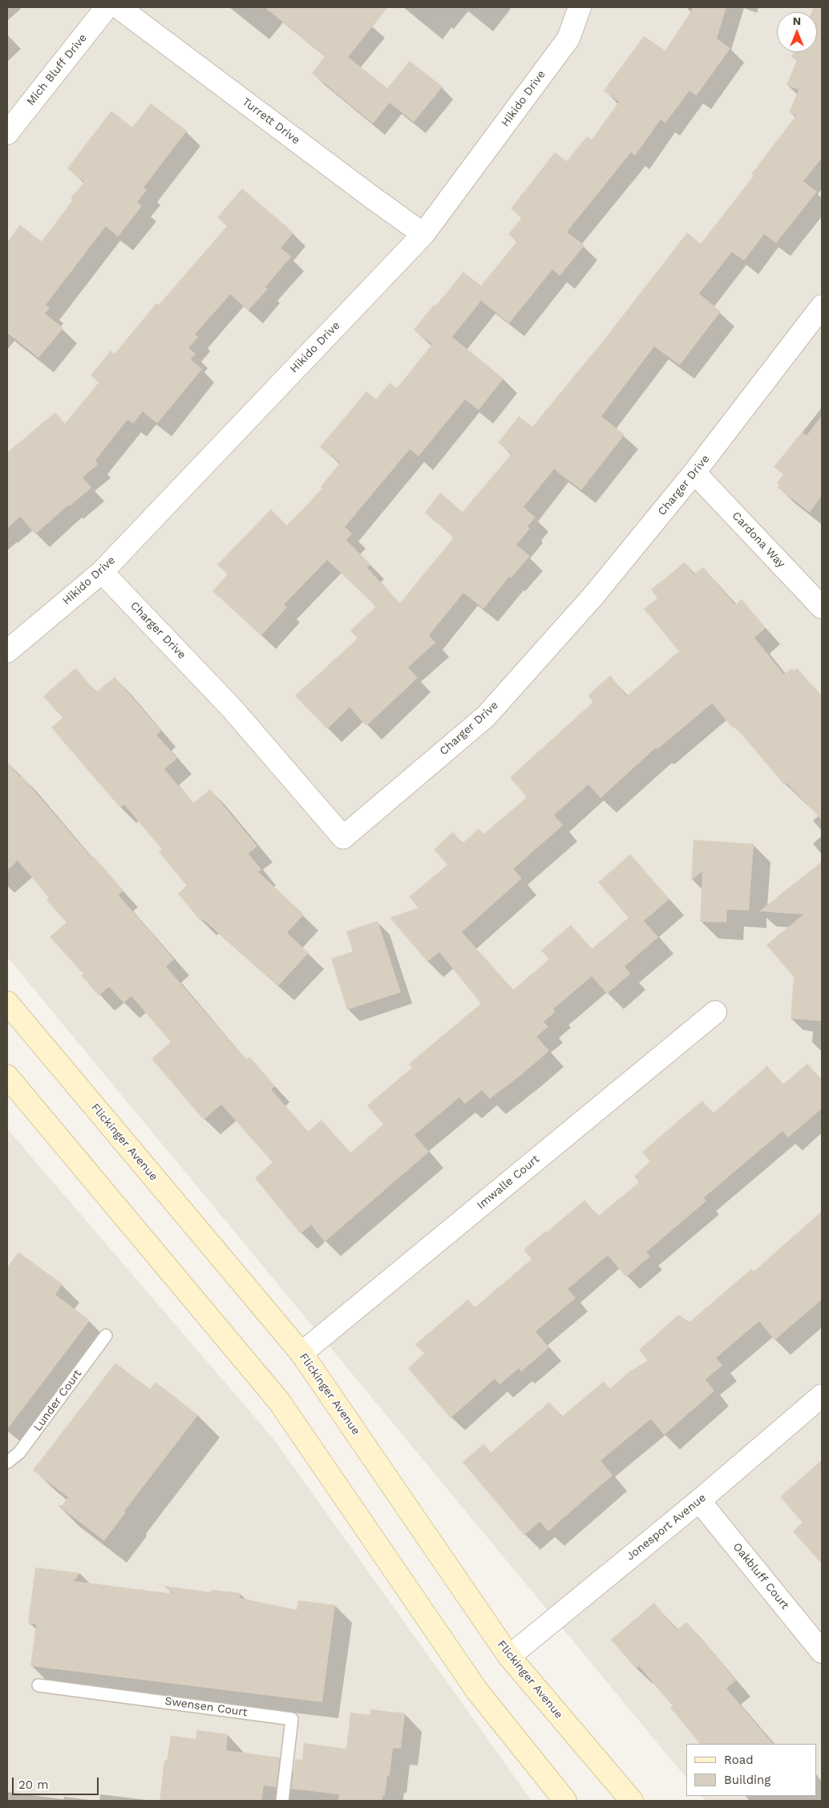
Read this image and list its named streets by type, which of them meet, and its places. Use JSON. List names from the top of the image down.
{
  "streets": {
    "main road": ["Flickinger Avenue"],
    "street": [
      "Mich Bluff Drive",
      "Hikido Drive",
      "Turrett Drive",
      "Charger Drive",
      "Cardona Way",
      "Imwalle Court",
      "Jonesport Avenue",
      "Oakbluff Court"
    ],
    "lane": ["Lunder Court", "Swensen Court"]
  },
  "crossings": [
    ["Hikido Drive", "Turrett Drive"],
    ["Hikido Drive", "Charger Drive"],
    ["Charger Drive", "Cardona Way"],
    ["Flickinger Avenue", "Imwalle Court"],
    ["Flickinger Avenue", "Jonesport Avenue"],
    ["Jonesport Avenue", "Oakbluff Court"]
  ],
  "legend": ["Road", "Building"],
  "scale_bar": "20 m",
  "north": "top"
}
